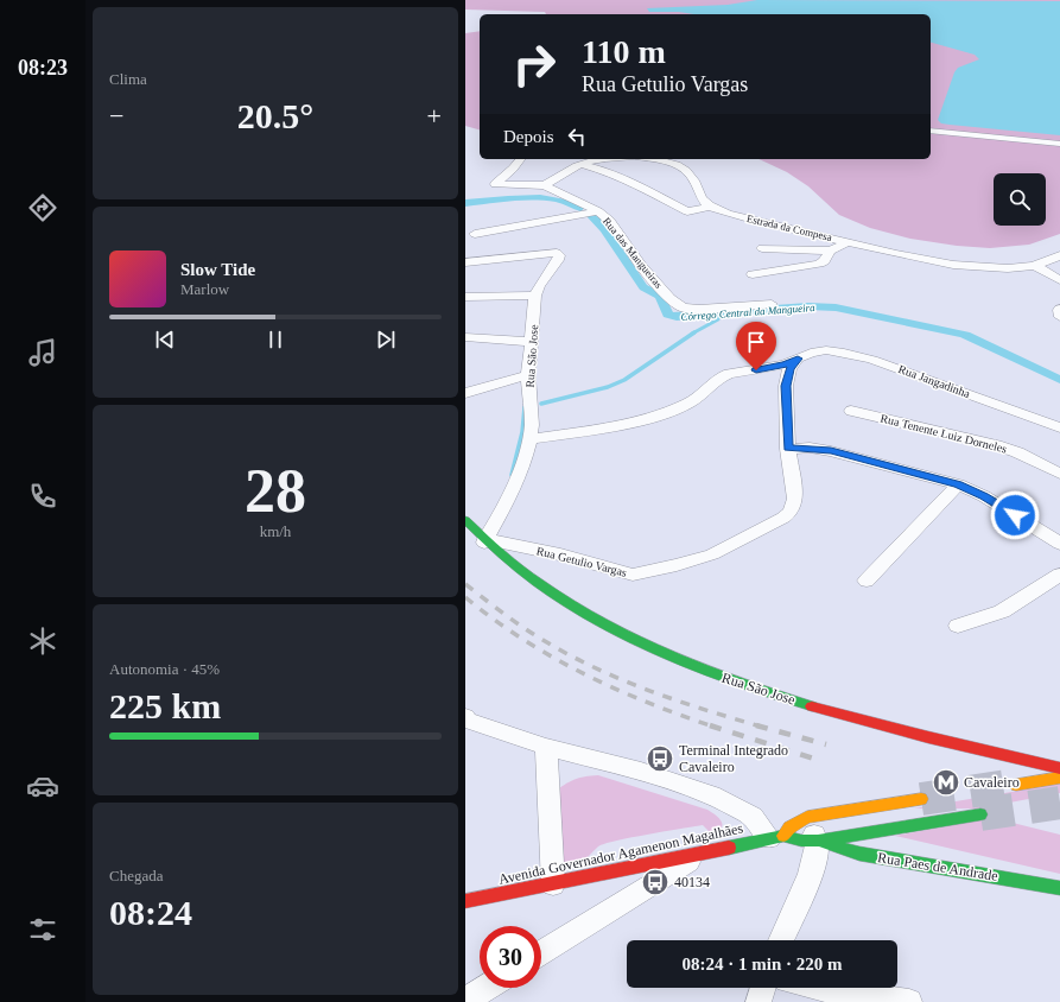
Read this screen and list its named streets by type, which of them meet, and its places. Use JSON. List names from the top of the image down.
{
  "streets": {
    "street": [
      "Estrada da Compesa",
      "Rua das Mangueiras",
      "Rua São Jose",
      "Rua Jangadinha",
      "Rua Tenente Luiz Dorneles",
      "Rua Getulio Vargas",
      "Avenida Governador Agamenon Magalhães",
      "Rua Paes de Andrade"
    ]
  },
  "crossings": [
    ["Rua São Jose", "Rua Jangadinha"],
    ["Rua São Jose", "Rua Getulio Vargas"],
    ["Rua Jangadinha", "Rua Getulio Vargas"],
    ["Avenida Governador Agamenon Magalhães", "Rua Paes de Andrade"]
  ],
  "water": ["Córrego Central da Mangueira"],
  "places": {
    "bus stop": ["Terminal Integrado Cavaleiro", "40134"],
    "metro station": ["Cavaleiro"]
  },
  "page": {
    "tabs": "08:23",
    "tile": [
      "Clima",
      ["28", "km/h"],
      ["Autonomia · 45%", "225 km"],
      ["Chegada", "08:24"]
    ],
    "turn": ["110 m", "Rua Getulio Vargas"],
    "heat": ["−", "20.5°", "+"],
    "then": "Depois",
    "song": ["Slow Tide", "Marlow"],
    "limit": "30",
    "trip": "08:24 · 1 min · 220 m"
  }
}
